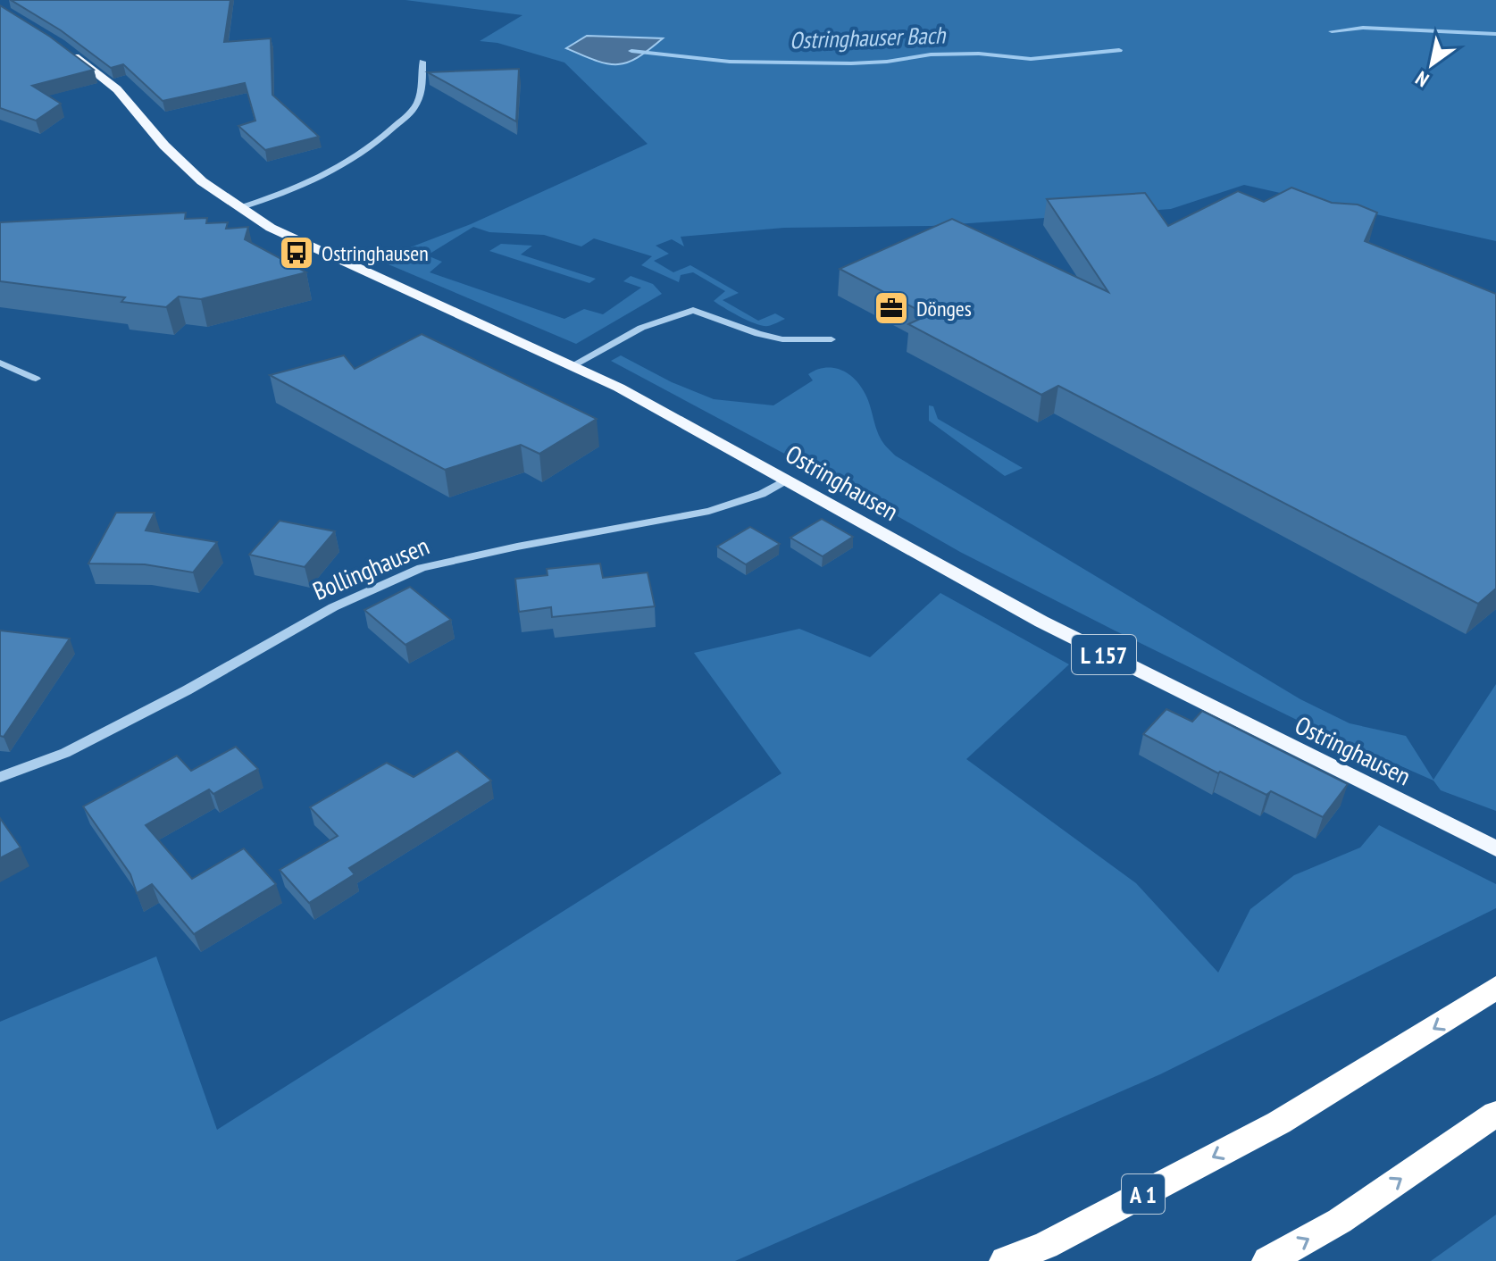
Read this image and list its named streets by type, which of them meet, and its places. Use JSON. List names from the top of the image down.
{
  "streets": {
    "highway": ["A 1"],
    "main road": ["Ostringhausen", "L 157"],
    "street": ["Bollinghausen"]
  },
  "crossings": [
    ["Ostringhausen", "Bollinghausen"]
  ],
  "water": ["Ostringhauser Bach"],
  "places": {
    "bus stop": ["Ostringhausen"],
    "office": ["Dönges"]
  },
  "north": "bottom left"
}
